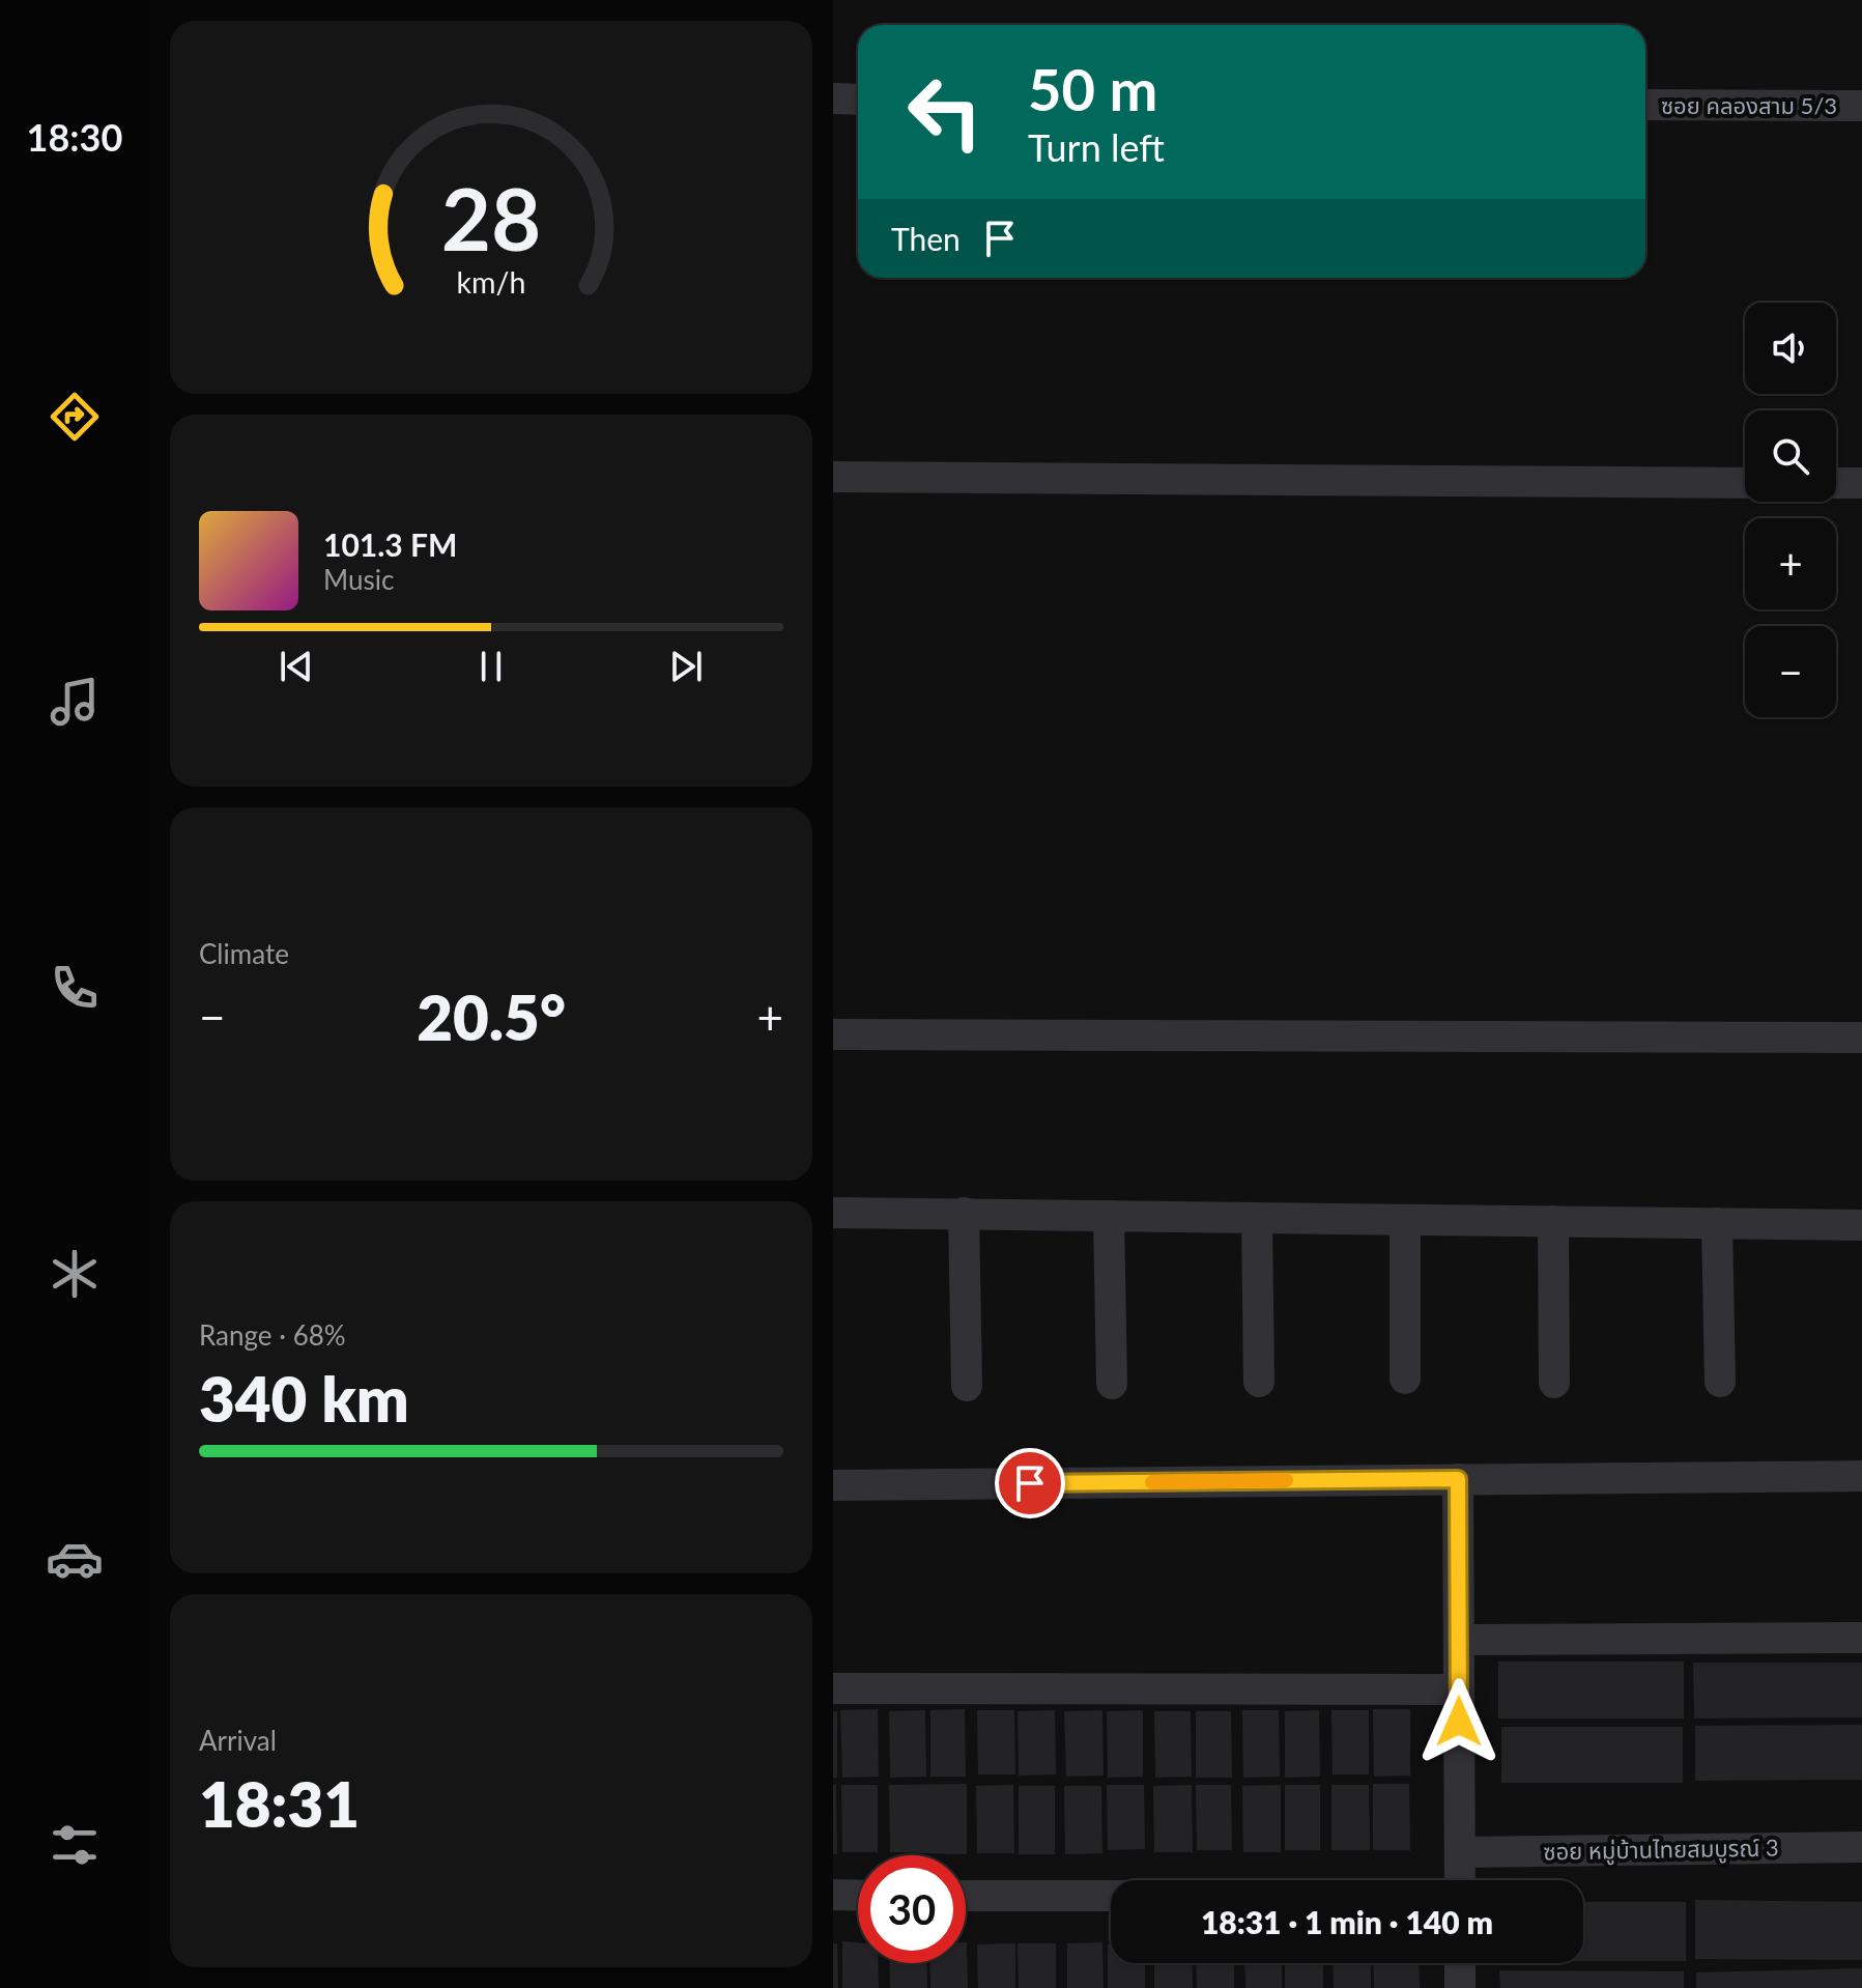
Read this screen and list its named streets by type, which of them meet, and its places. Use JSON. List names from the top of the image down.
{
  "streets": {
    "street": ["ซอย คลองสาม 5/3", "ซอย หมู่บ้านไทยสมบูรณ์ 3"]
  },
  "page": {
    "tabs": "18:30",
    "turn": ["50 m", "Turn left"],
    "then": "Then",
    "map_buttons": ["+", "−"],
    "song": ["101.3 FM", "Music"],
    "tile": [
      "Climate",
      ["Range · 68%", "340 km"],
      ["Arrival", "18:31"]
    ],
    "heat": ["−", "20.5°", "+"],
    "limit": "30",
    "trip": "18:31 · 1 min · 140 m",
    "gauge": ["28", "km/h"]
  }
}
